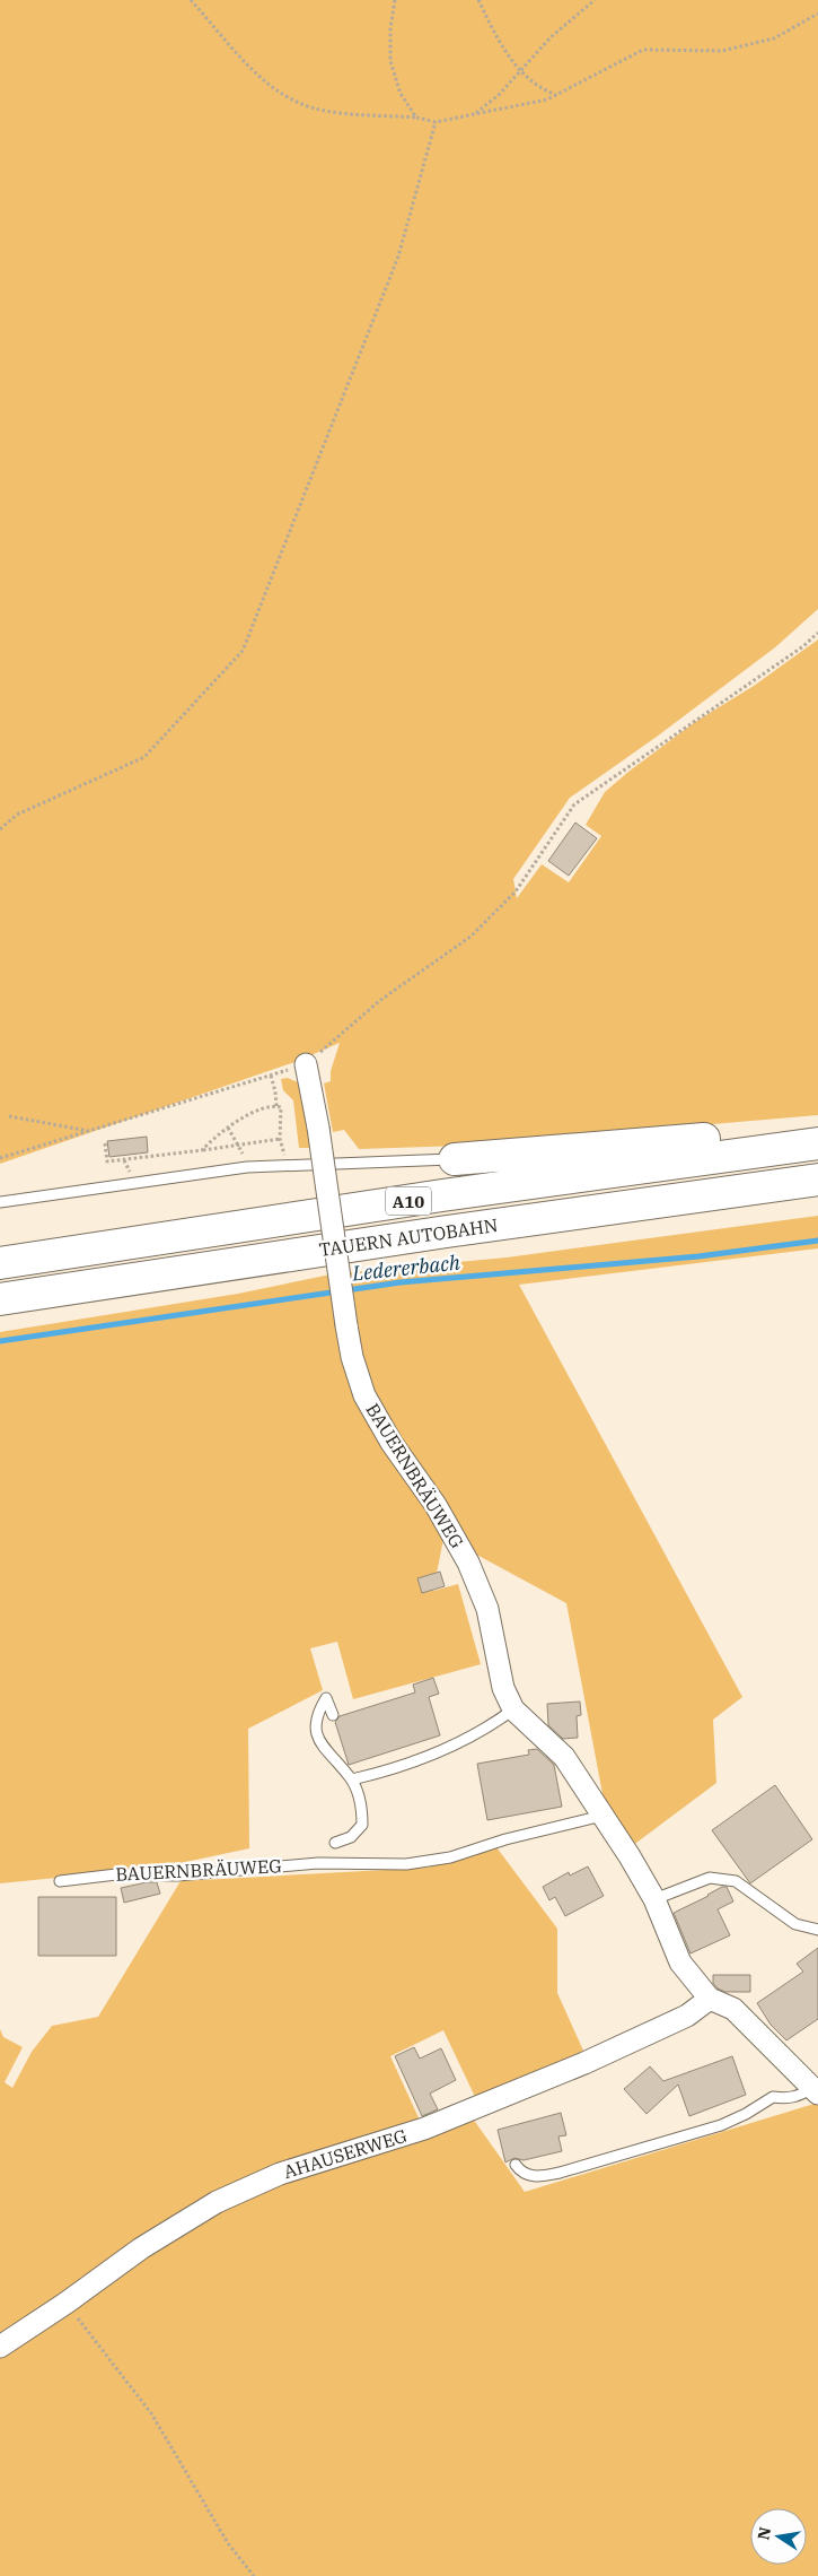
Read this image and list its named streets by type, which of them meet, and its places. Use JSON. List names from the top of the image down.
{
  "streets": {
    "highway": ["A10", "TAUERN AUTOBAHN"],
    "street": ["BAUERNBRÄUWEG", "AHAUSERWEG"]
  },
  "crossings": [
    ["BAUERNBRÄUWEG", "AHAUSERWEG"]
  ],
  "water": ["Ledererbach"],
  "north": "left"
}
